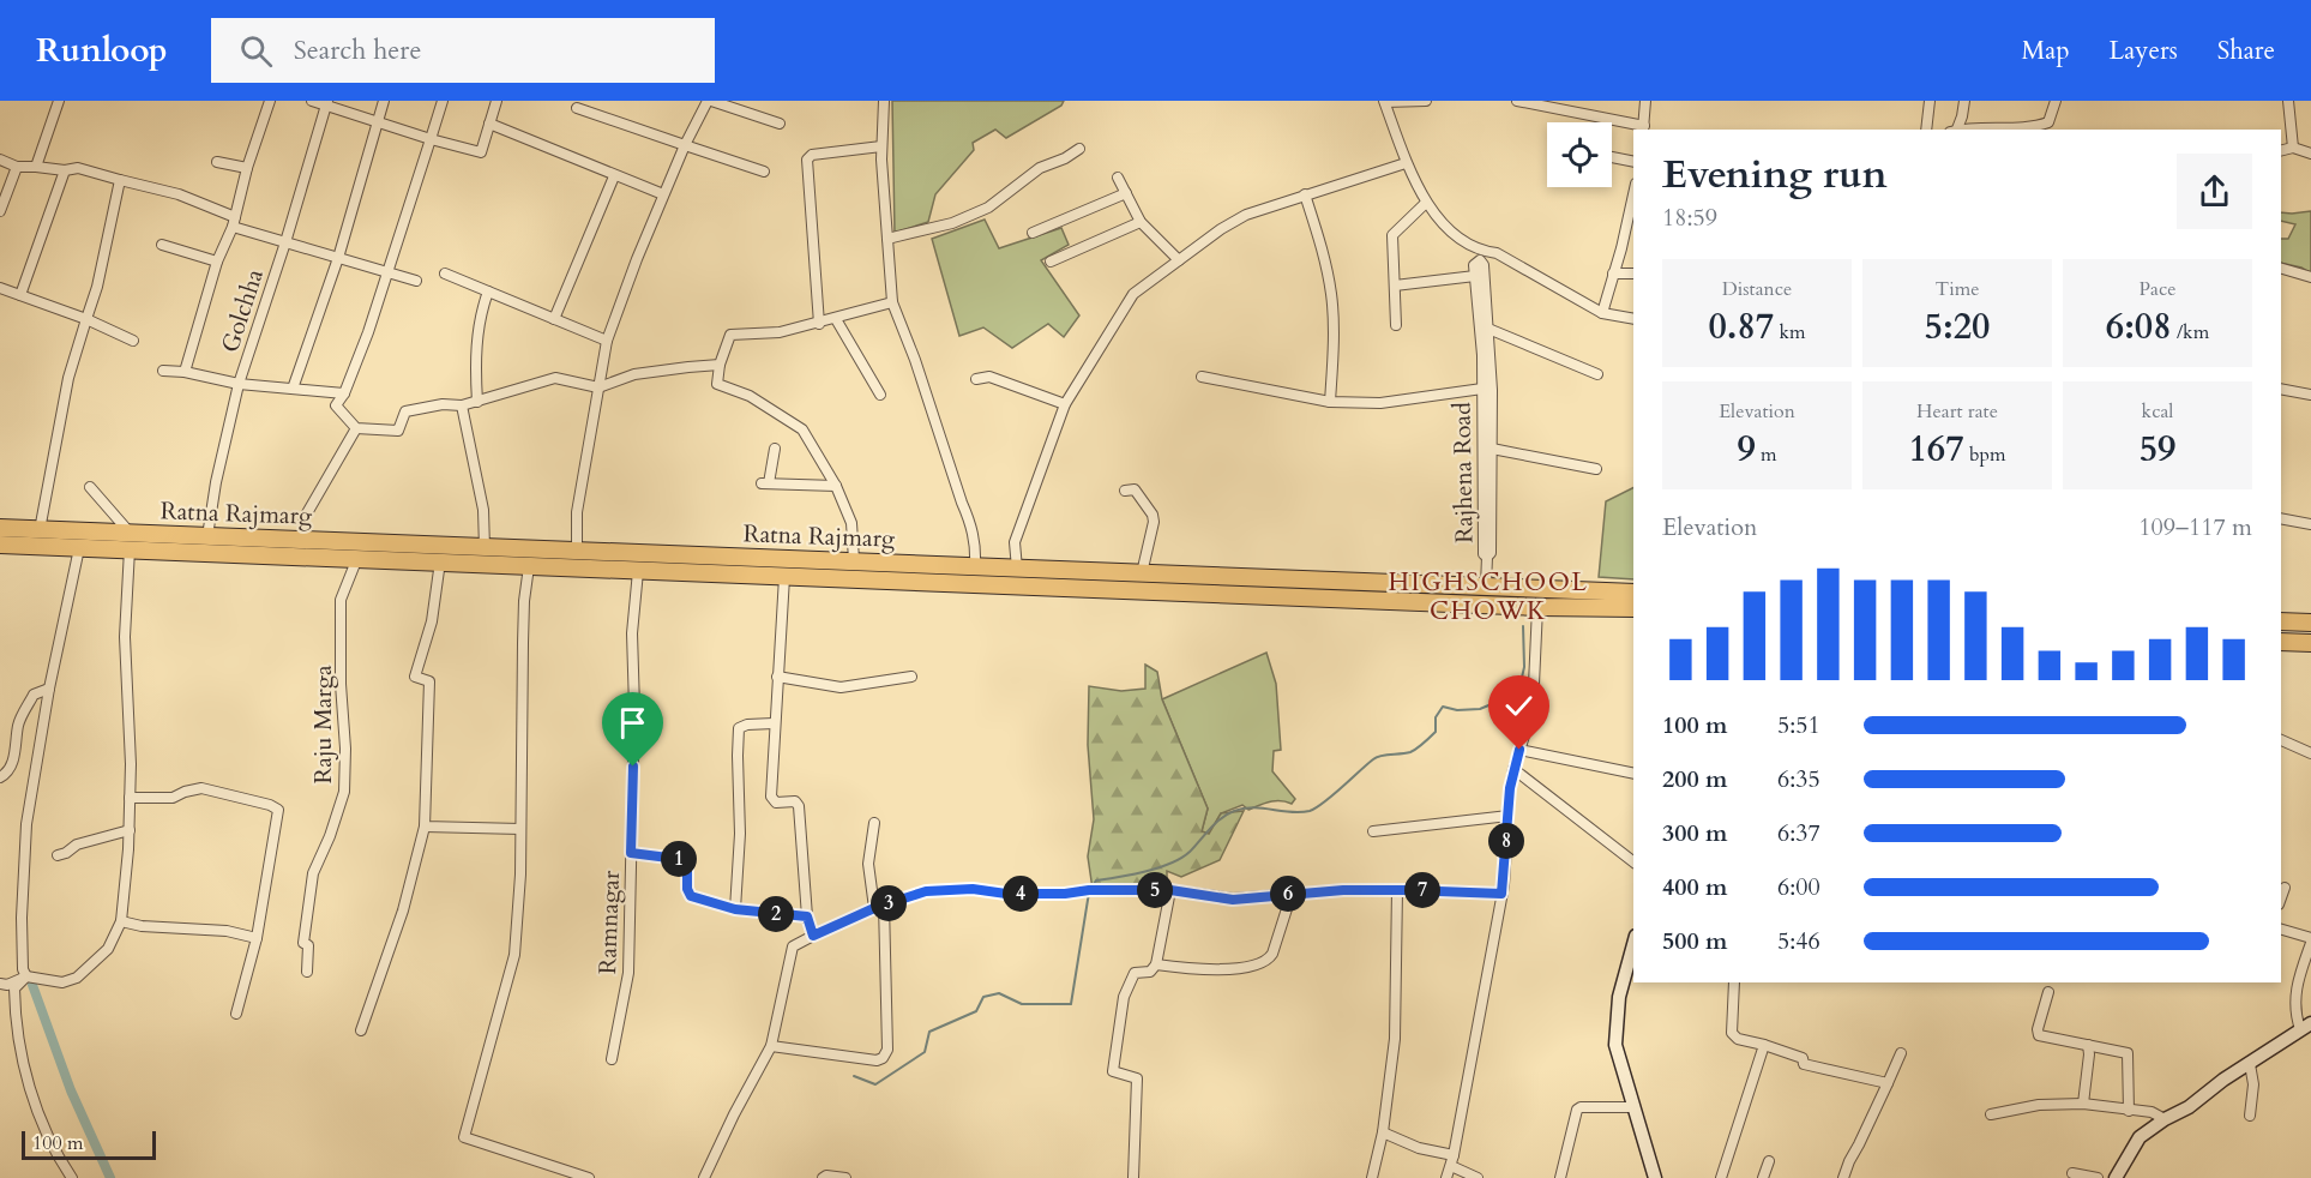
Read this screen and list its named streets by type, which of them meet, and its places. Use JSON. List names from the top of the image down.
{
  "streets": {
    "highway": ["Ratna Rajmarg"],
    "street": [
      "Golchha",
      "Rajhena Road",
      "Raju Marga",
      "Ramnagar"
    ]
  },
  "crossings": [
    ["Golchha", "Ratna Rajmarg"],
    ["Rajhena Road", "Ratna Rajmarg"],
    ["Ratna Rajmarg", "Raju Marga"],
    ["Ratna Rajmarg", "Ramnagar"]
  ],
  "districts": ["HIGHSCHOOL CHOWK"],
  "scale_bar": "100 m",
  "page": {
    "header": "Runloop",
    "search": "Search here",
    "nav": ["Map", "Layers", "Share"],
    "heading": ["Evening run", "18:59"],
    "stats": [
      ["Distance", "0.87 km"],
      ["Time", "5:20"],
      ["Pace", "6:08 /km"],
      ["Elevation", "9 m"],
      ["Heart rate", "167 bpm"],
      ["kcal", "59"]
    ],
    "chart": ["Elevation", "109–117 m"],
    "list": [
      {
        "name": "100 m",
        "note": "5:51"
      },
      {
        "name": "200 m",
        "note": "6:35"
      },
      {
        "name": "300 m",
        "note": "6:37"
      },
      {
        "name": "400 m",
        "note": "6:00"
      },
      {
        "name": "500 m",
        "note": "5:46"
      }
    ],
    "pins": [
      "8",
      "1",
      "5",
      "7",
      "4",
      "6",
      "3",
      "2"
    ],
    "scale": "100 m"
  }
}
